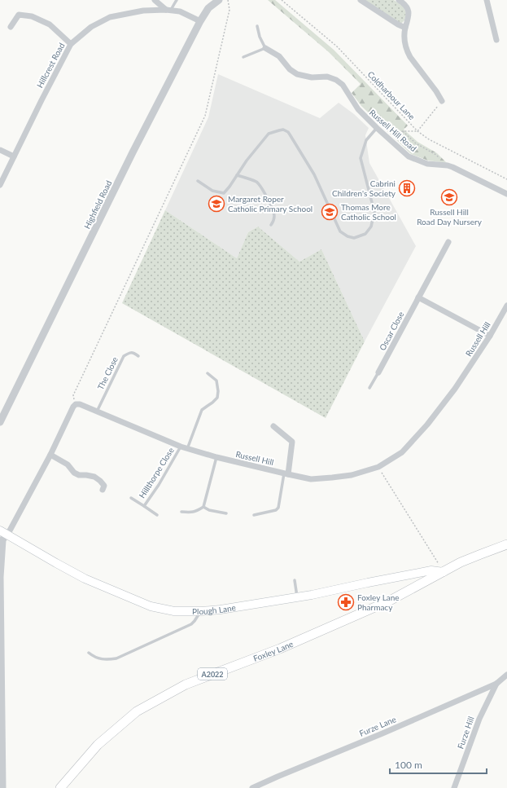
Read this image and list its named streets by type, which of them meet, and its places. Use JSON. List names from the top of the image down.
{
  "streets": {
    "main road": ["Plough Lane", "Foxley Lane", "A2022"],
    "street": [
      "Hillcrest Road",
      "Russell Hill Road",
      "Highfield Road",
      "Oscar Close",
      "Russell Hill",
      "Furze Lane",
      "Furze Hill"
    ],
    "lane": ["The Close", "Hillthorpe Close"],
    "path": ["Coldharbour Lane"]
  },
  "crossings": [
    ["Hillcrest Road", "Highfield Road"],
    ["Russell Hill", "The Close"],
    ["Russell Hill", "Hillthorpe Close"],
    ["Plough Lane", "Foxley Lane"],
    ["Furze Lane", "Furze Hill"]
  ],
  "places": {
    "building": ["Cabrini Children's Society"],
    "school or university": ["Russell Hill Road Day Nursery", "Margaret Roper Catholic Primary School", "Thomas More Catholic School"],
    "pharmacy": ["Foxley Lane Pharmacy"]
  },
  "scale_bar": "100 m"
}
